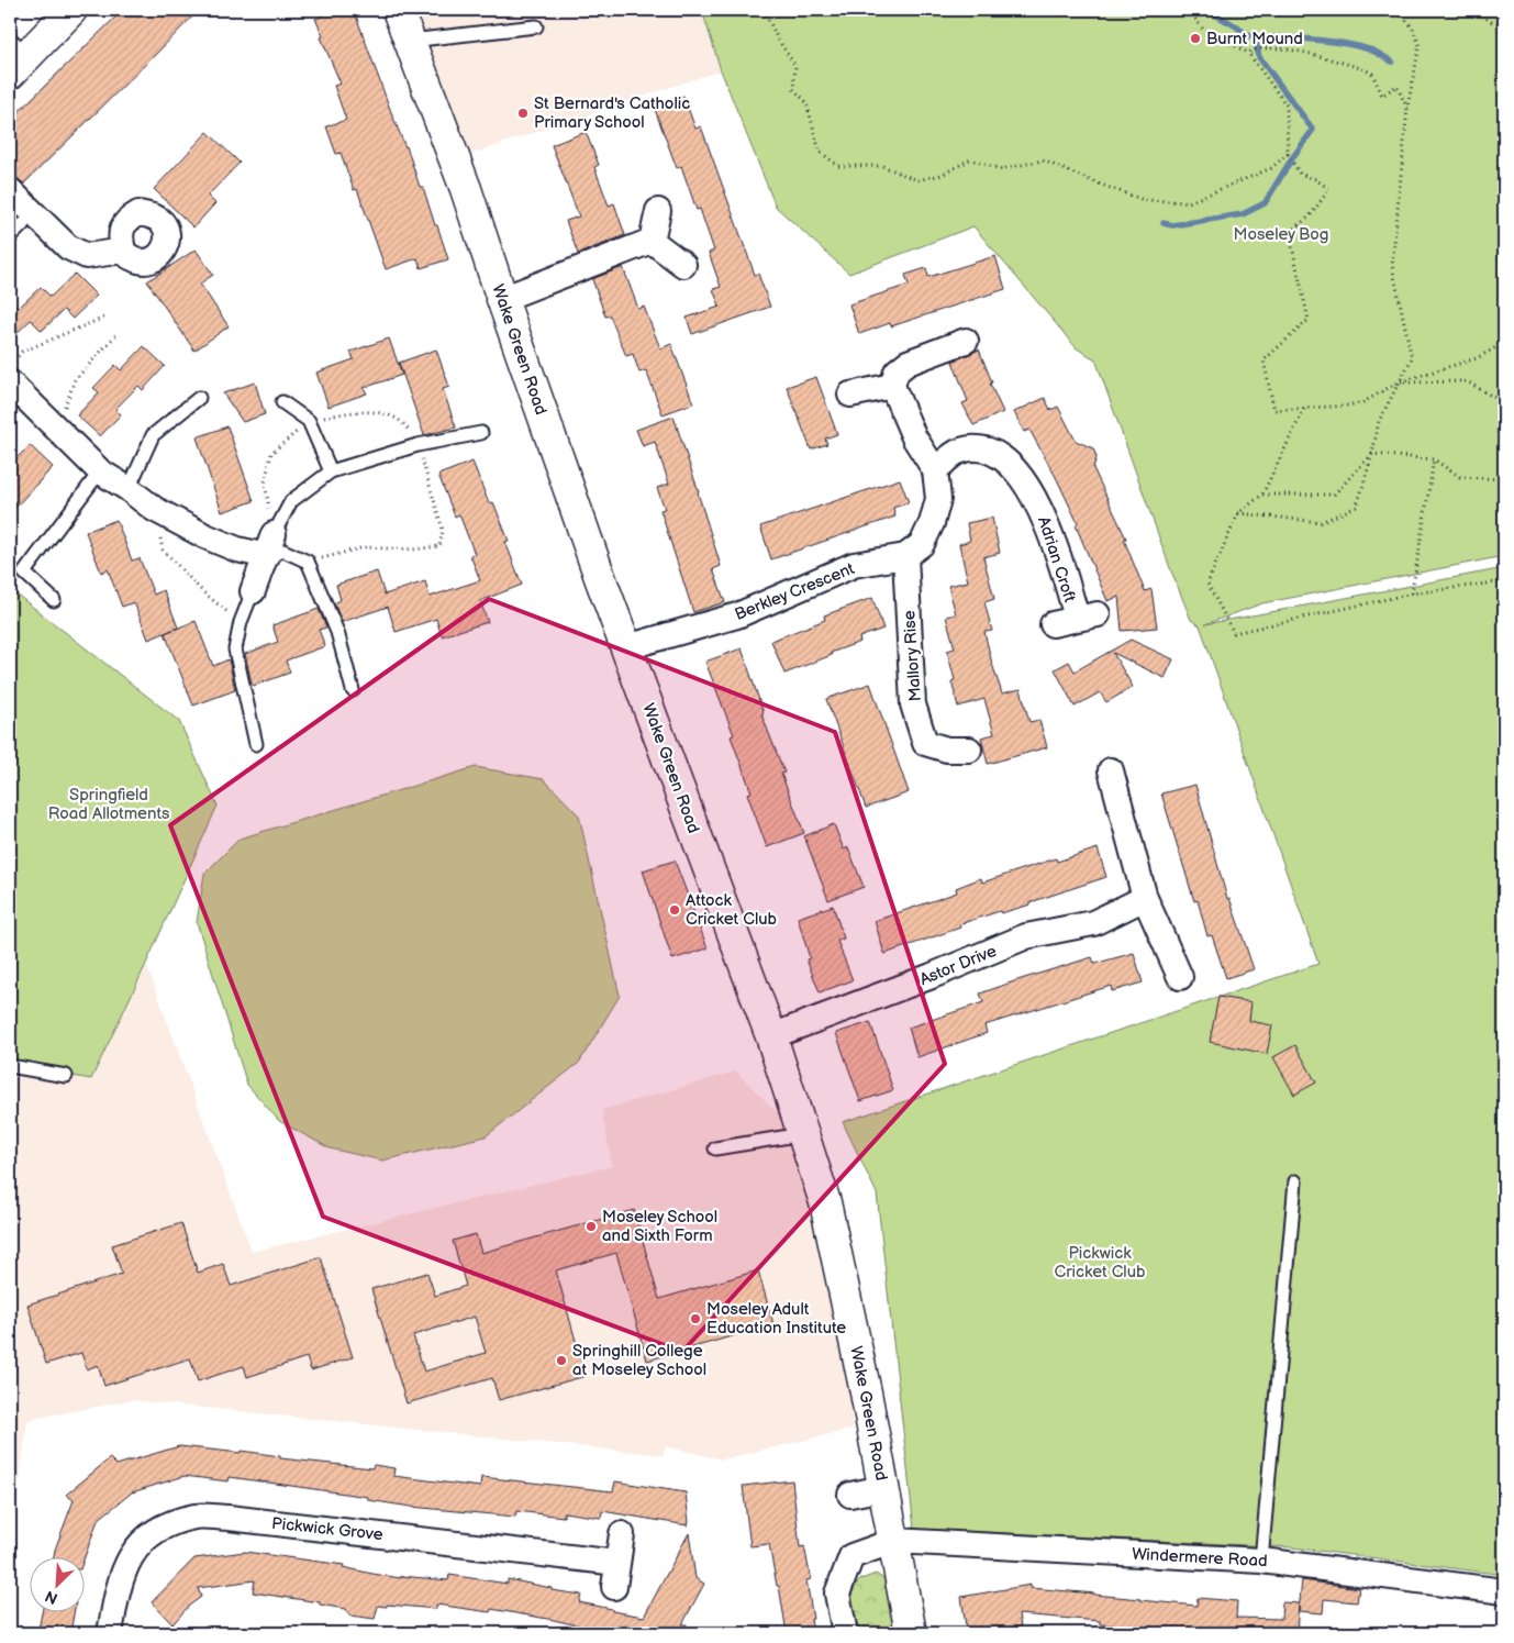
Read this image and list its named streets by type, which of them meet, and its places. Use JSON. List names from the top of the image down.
{
  "streets": {
    "street": [
      "Wake Green Road",
      "Adrian Croft",
      "Berkley Crescent",
      "Mallory Rise",
      "Astor Drive",
      "Pickwick Grove",
      "Windermere Road"
    ]
  },
  "crossings": [
    ["Wake Green Road", "Berkley Crescent"],
    ["Wake Green Road", "Astor Drive"],
    ["Wake Green Road", "Windermere Road"],
    ["Berkley Crescent", "Mallory Rise"]
  ],
  "parks": ["Moseley Bog", "Springfield Road Allotments", "Pickwick Cricket Club"],
  "places": [
    "Burnt Mound",
    "St Bernard's Catholic Primary School",
    "Attock Cricket Club",
    "Moseley School and Sixth Form",
    "Moseley Adult Education Institute",
    "Springhill College at Moseley School"
  ],
  "north": "bottom left"
}
